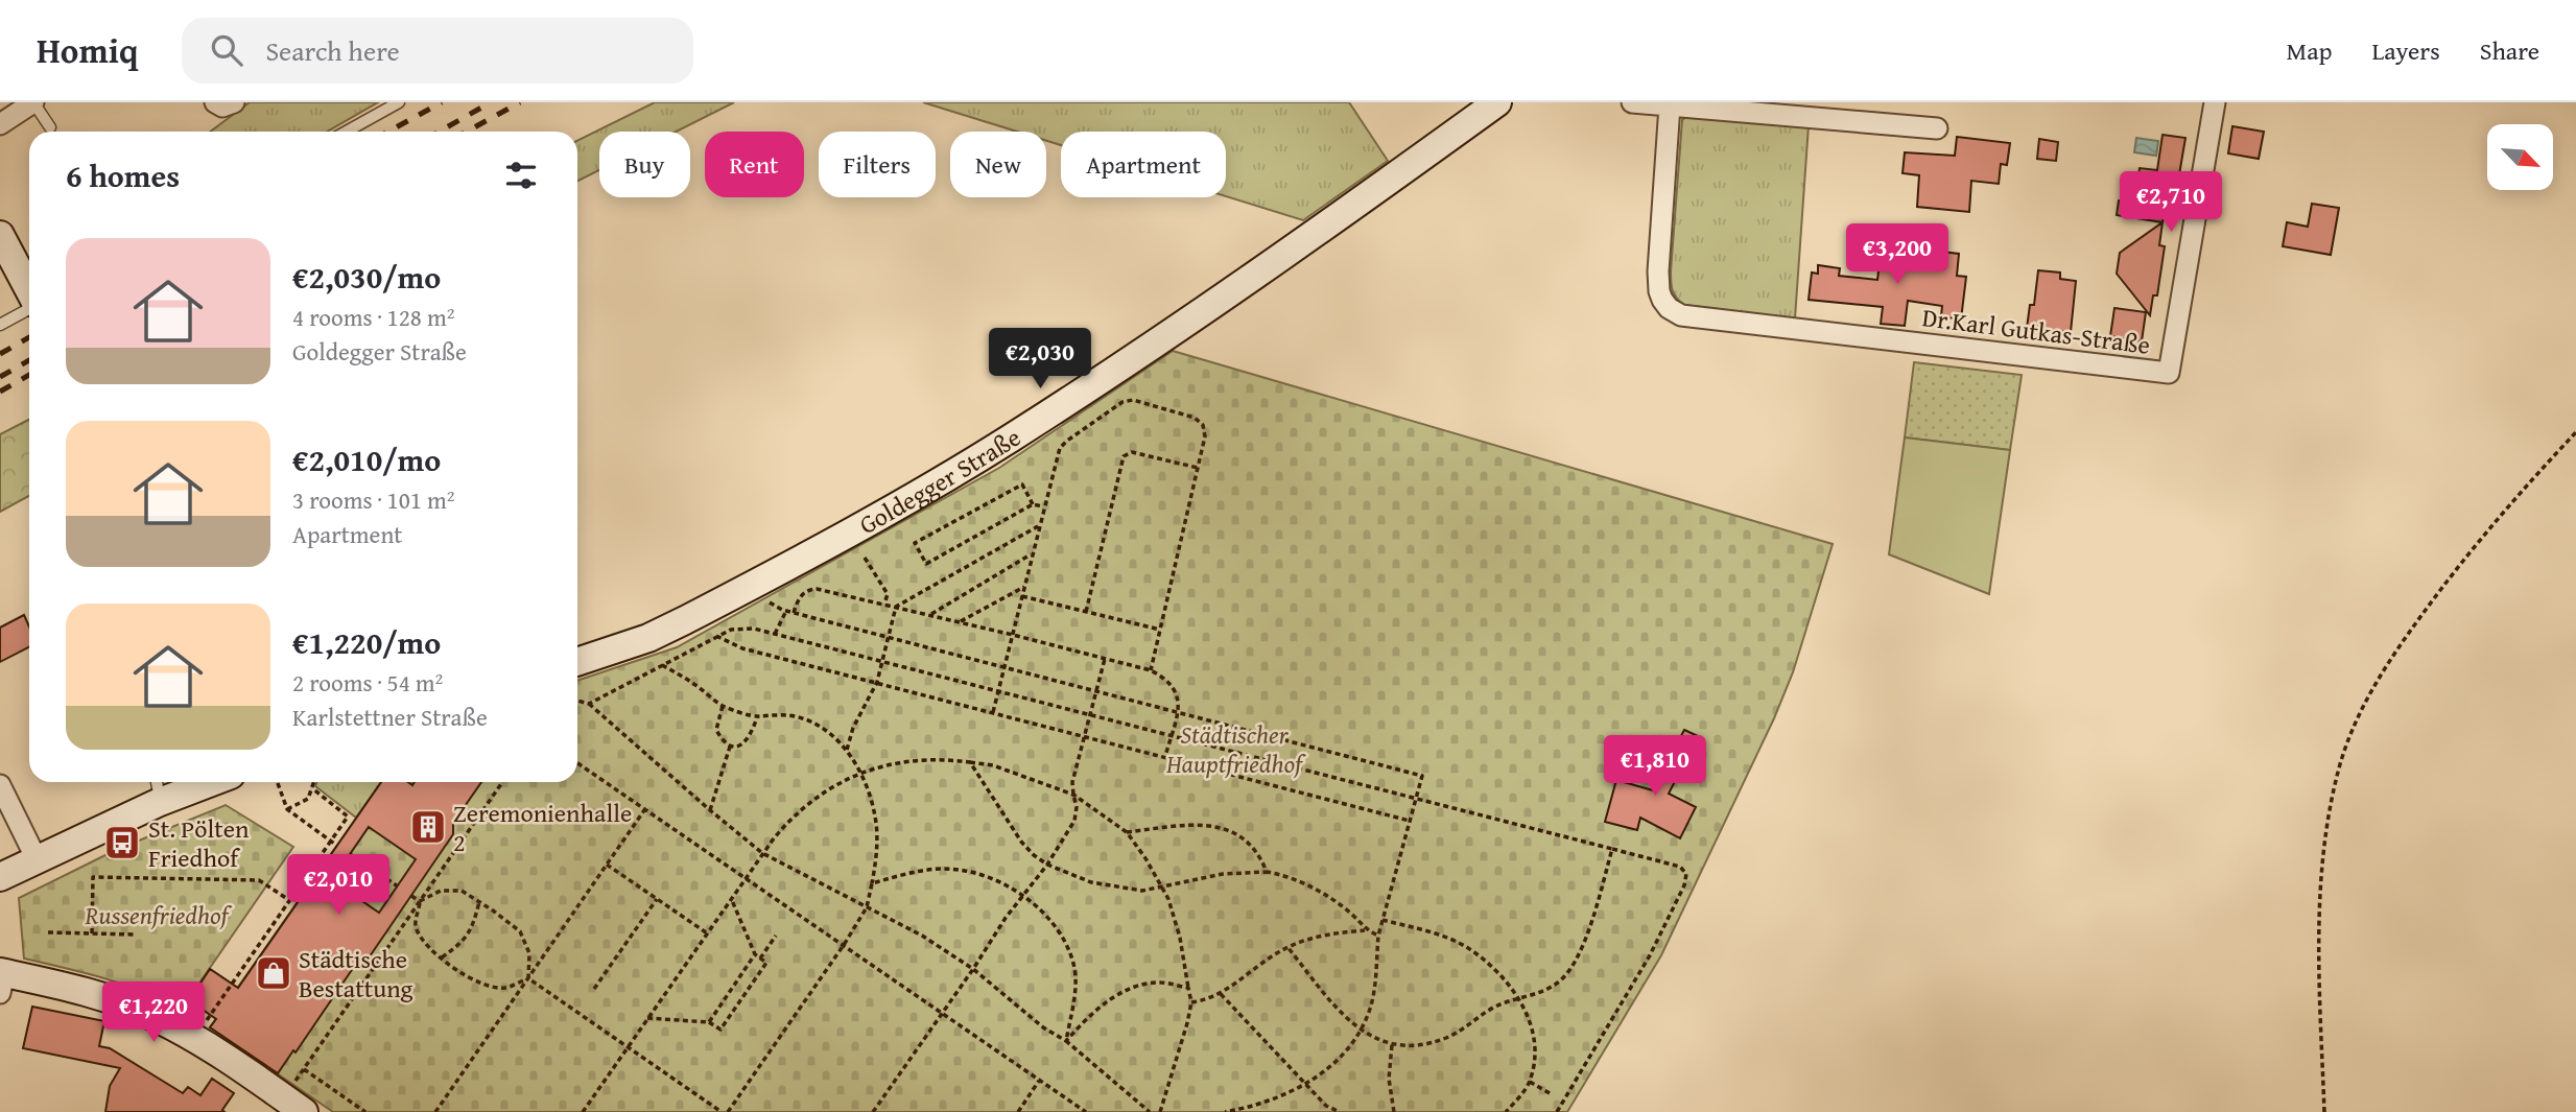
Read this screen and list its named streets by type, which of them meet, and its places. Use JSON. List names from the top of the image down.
{
  "streets": {
    "street": ["Dr.Karl Gutkas-Straße", "Goldegger Straße"]
  },
  "parks": ["Städtischer Hauptfriedhof", "Russenfriedhof"],
  "places": {
    "building": ["Zeremonienhalle 2"],
    "bus stop": ["St. Pölten Friedhof"],
    "shop": ["Städtische Bestattung"]
  },
  "north": "bottom right",
  "page": {
    "header": "Homiq",
    "search": "Search here",
    "nav": ["Map", "Layers", "Share"],
    "chip": [
      "Buy",
      "Rent",
      "Filters",
      "New",
      "Apartment"
    ],
    "heading": "6 homes",
    "price": [
      "€2,710",
      "€3,200",
      "€2,030",
      "€1,810",
      "€2,010",
      "€1,220"
    ],
    "list": [
      {
        "name": "€2,030/mo",
        "note": "4 rooms · 128 m² · Goldegger Straße"
      },
      {
        "name": "€2,010/mo",
        "note": "3 rooms · 101 m² · Apartment"
      },
      {
        "name": "€1,220/mo",
        "note": "2 rooms · 54 m² · Karlstettner Straße"
      }
    ]
  }
}
